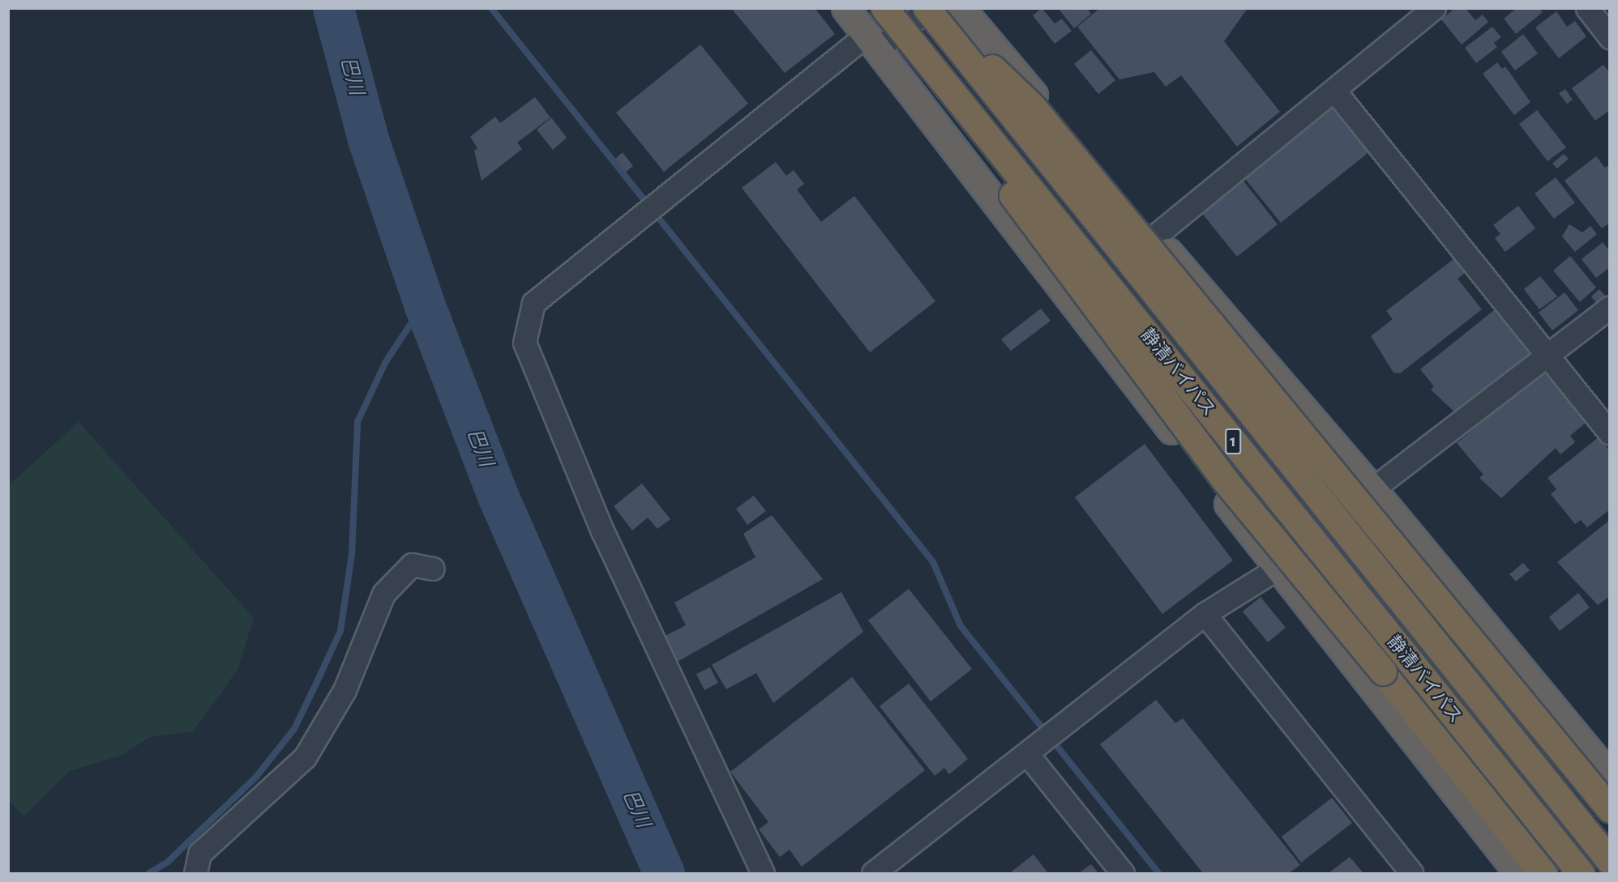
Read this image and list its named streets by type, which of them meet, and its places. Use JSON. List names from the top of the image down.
{
  "streets": {
    "highway": ["静清バイパス", "1"]
  },
  "water": ["巴川"]
}
